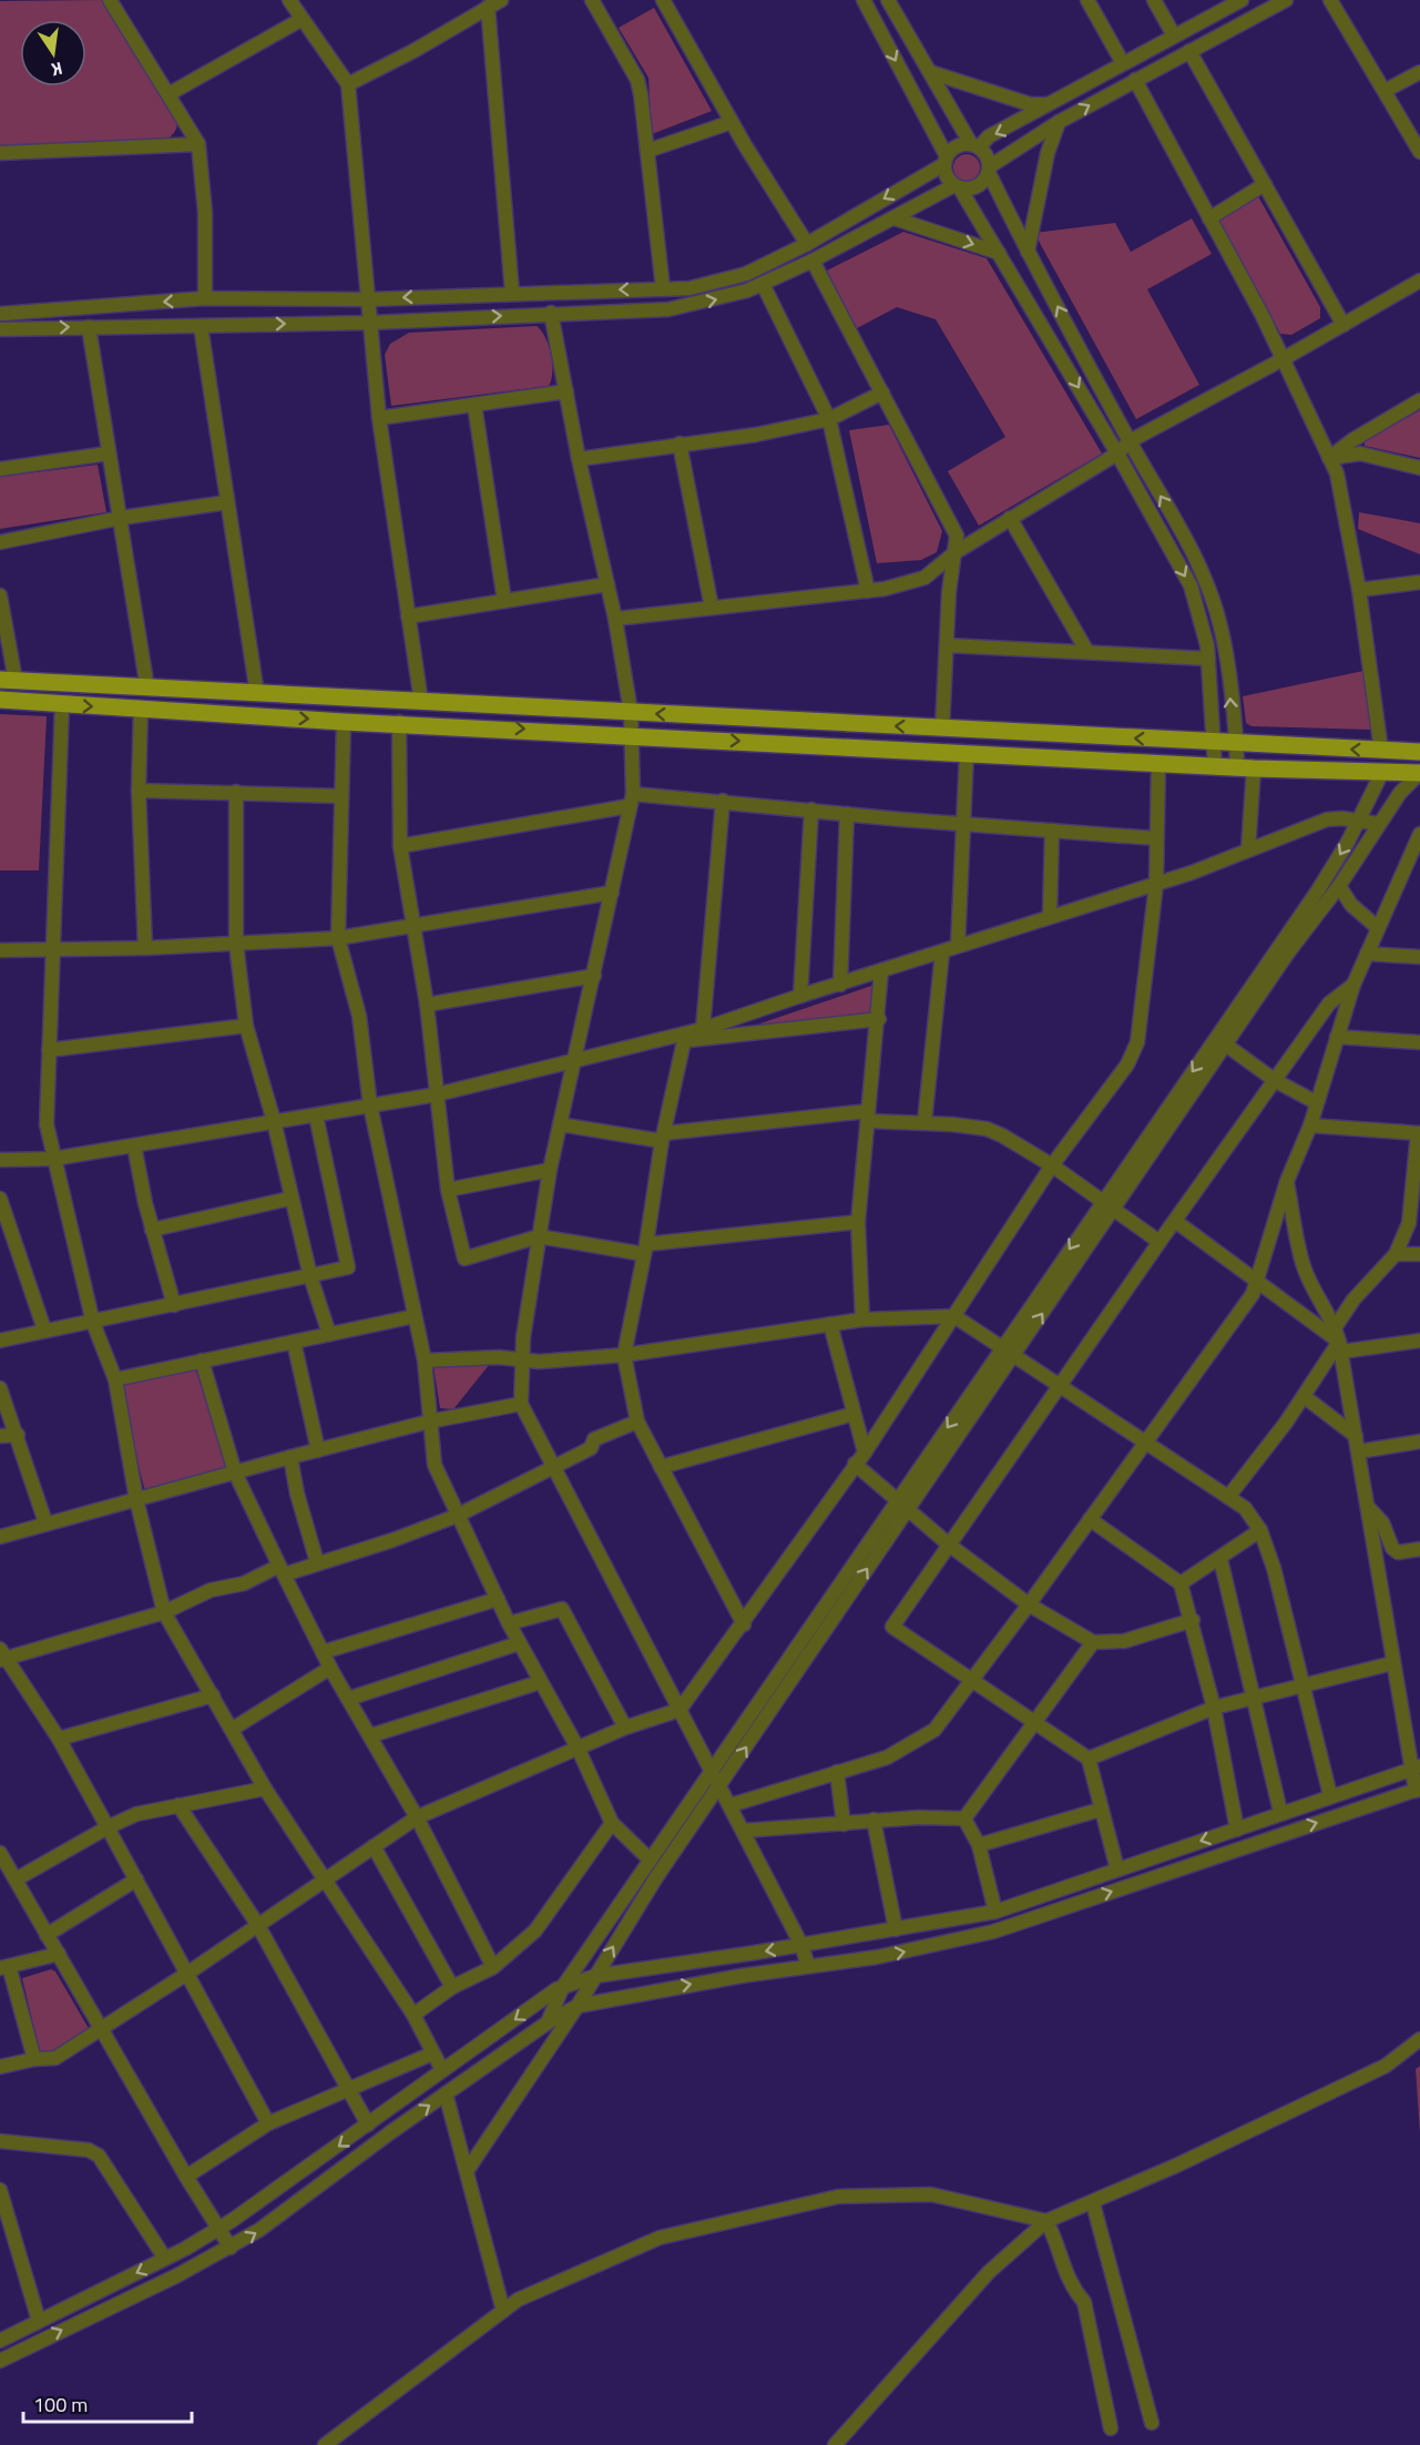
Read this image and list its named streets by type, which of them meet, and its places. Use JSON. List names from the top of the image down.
{
  "scale_bar": "100 m",
  "north": "bottom"
}
